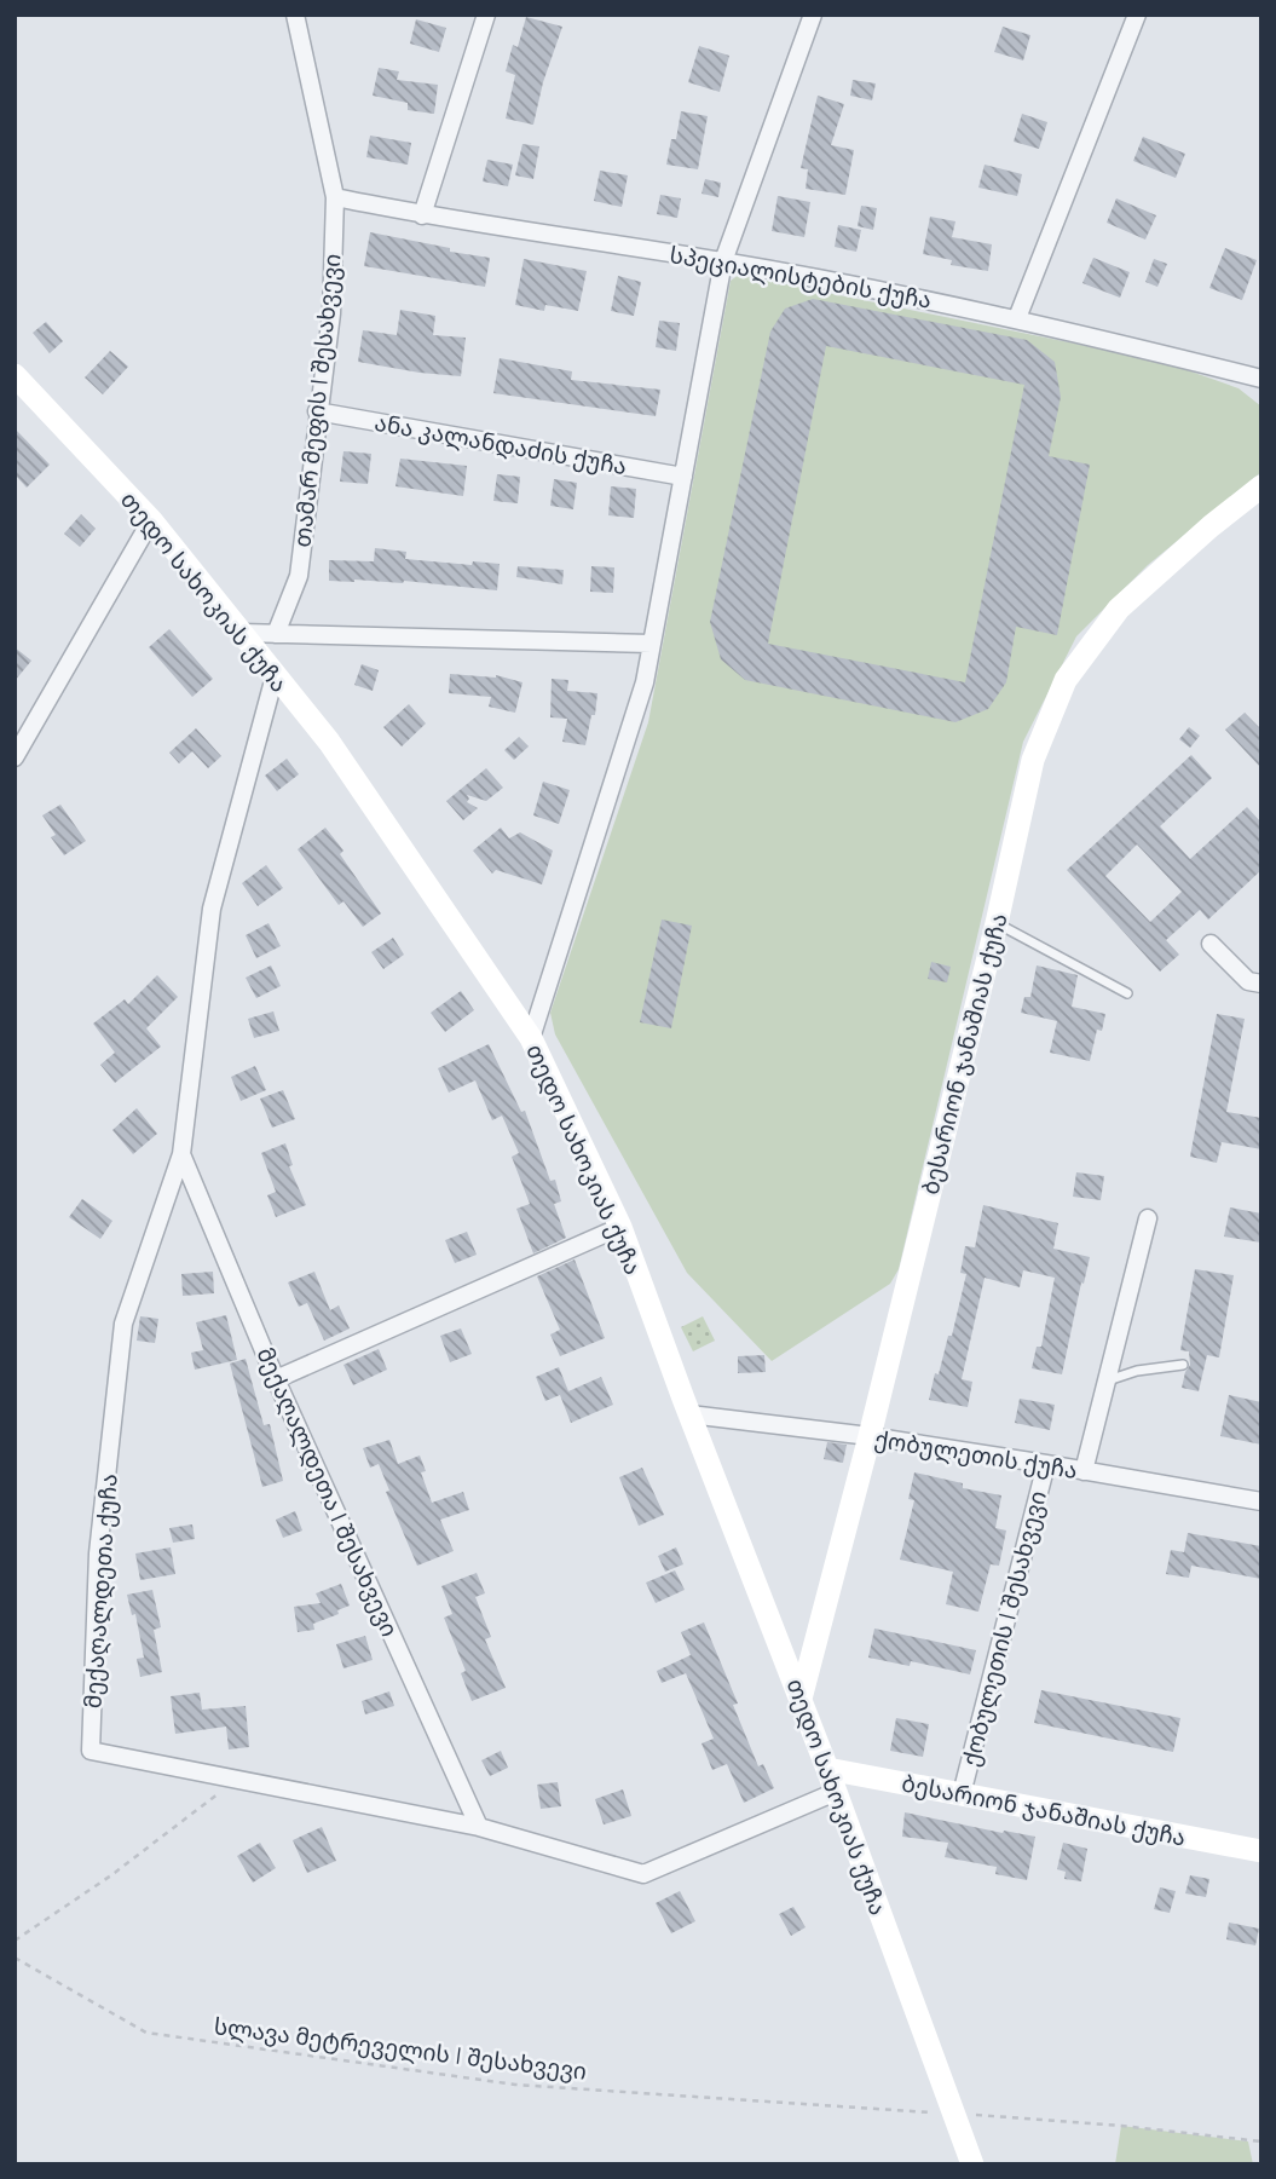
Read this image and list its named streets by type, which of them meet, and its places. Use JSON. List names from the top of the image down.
{
  "streets": {
    "street": [
      "სპეციალისტების ქუჩა",
      "თამარ მეფის I შესახვევი",
      "ანა კალანდაძის ქუჩა",
      "თედო სახოკიას ქუჩა",
      "ბესარიონ ჯანაშიას ქუჩა",
      "ქობულეთის ქუჩა",
      "მექაღალდეთა I შესახვევი",
      "მექაღალდეთა ქუჩა",
      "ქობულეთის I შესახვევი"
    ],
    "path": ["სლავა მეტრეველის I შესახვევი"]
  },
  "crossings": [
    ["სპეციალისტების ქუჩა", "თამარ მეფის I შესახვევი"],
    ["თამარ მეფის I შესახვევი", "ანა კალანდაძის ქუჩა"],
    ["თედო სახოკიას ქუჩა", "ბესარიონ ჯანაშიას ქუჩა"],
    ["თედო სახოკიას ქუჩა", "ქობულეთის ქუჩა"],
    ["თედო სახოკიას ქუჩა", "მექაღალდეთა ქუჩა"],
    ["თედო სახოკიას ქუჩა", "სლავა მეტრეველის I შესახვევი"],
    ["ბესარიონ ჯანაშიას ქუჩა", "ქობულეთის ქუჩა"],
    ["ბესარიონ ჯანაშიას ქუჩა", "ქობულეთის I შესახვევი"],
    ["ქობულეთის ქუჩა", "ქობულეთის I შესახვევი"],
    ["მექაღალდეთა I შესახვევი", "მექაღალდეთა ქუჩა"]
  ]
}
